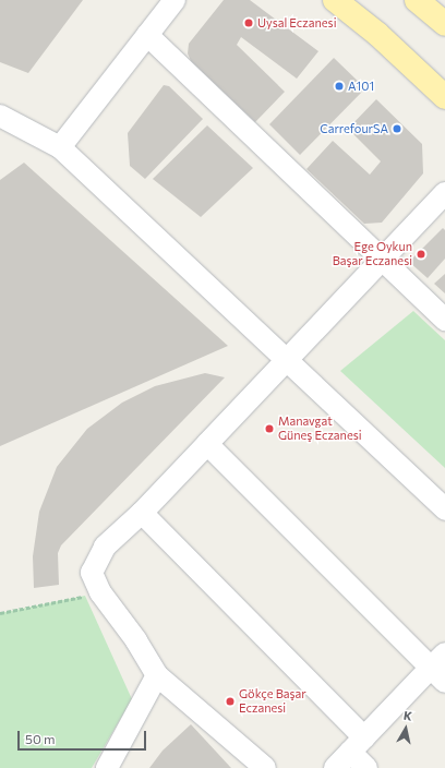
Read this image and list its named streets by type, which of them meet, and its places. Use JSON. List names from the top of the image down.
{
  "places": [
    "Uysal Eczanesi",
    "A101",
    "CarrefourSA",
    "Ege Oykun Başar Eczanesi",
    "Manavgat Güneş Eczanesi",
    "Gökçe Başar Eczanesi"
  ],
  "scale_bar": "50 m",
  "north": "top"
}
